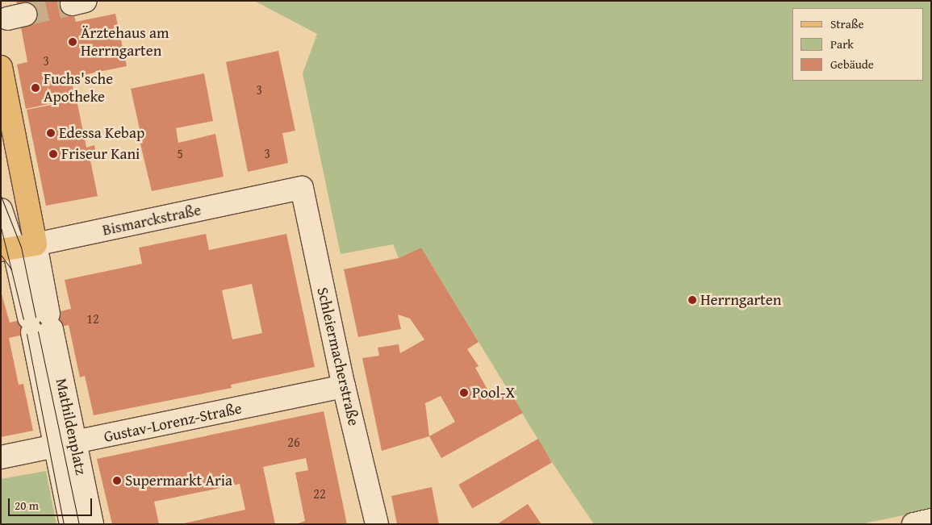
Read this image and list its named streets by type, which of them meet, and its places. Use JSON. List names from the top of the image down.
{
  "streets": {
    "main road": ["Bismarckstraße"],
    "street": ["Schleiermacherstraße", "Gustav-Lorenz-Straße", "Mathildenplatz"]
  },
  "crossings": [
    ["Bismarckstraße", "Schleiermacherstraße"],
    ["Bismarckstraße", "Mathildenplatz"],
    ["Schleiermacherstraße", "Gustav-Lorenz-Straße"],
    ["Gustav-Lorenz-Straße", "Mathildenplatz"]
  ],
  "places": [
    "Ärztehaus am Herrngarten",
    "Fuchs'sche Apotheke",
    "Edessa Kebap",
    "Friseur Kani",
    "Herrngarten",
    "Pool-X",
    "Supermarkt Aria"
  ],
  "house_numbers": [
    "3",
    "3",
    "5",
    "3",
    "12",
    "26",
    "22"
  ],
  "legend": ["Straße", "Park", "Gebäude"],
  "scale_bar": "20 m"
}
